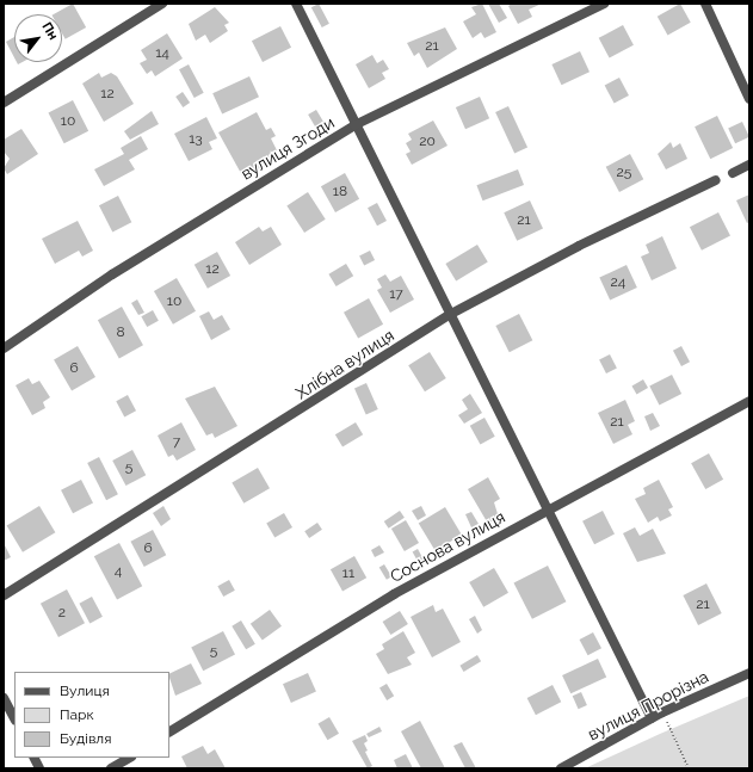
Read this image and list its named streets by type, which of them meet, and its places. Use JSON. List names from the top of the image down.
{
  "streets": {
    "street": [
      "вулиця Згоди",
      "Хлібна вулиця",
      "Соснова вулиця",
      "вулиця Прорізна"
    ]
  },
  "house_numbers": [
    "21",
    "14",
    "12",
    "10",
    "13",
    "20",
    "25",
    "18",
    "21",
    "12",
    "24",
    "17",
    "10",
    "8",
    "6",
    "21",
    "7",
    "5",
    "6",
    "4",
    "11",
    "21",
    "2",
    "5"
  ],
  "legend": ["Вулиця", "Парк", "Будівля"],
  "north": "top right"
}
